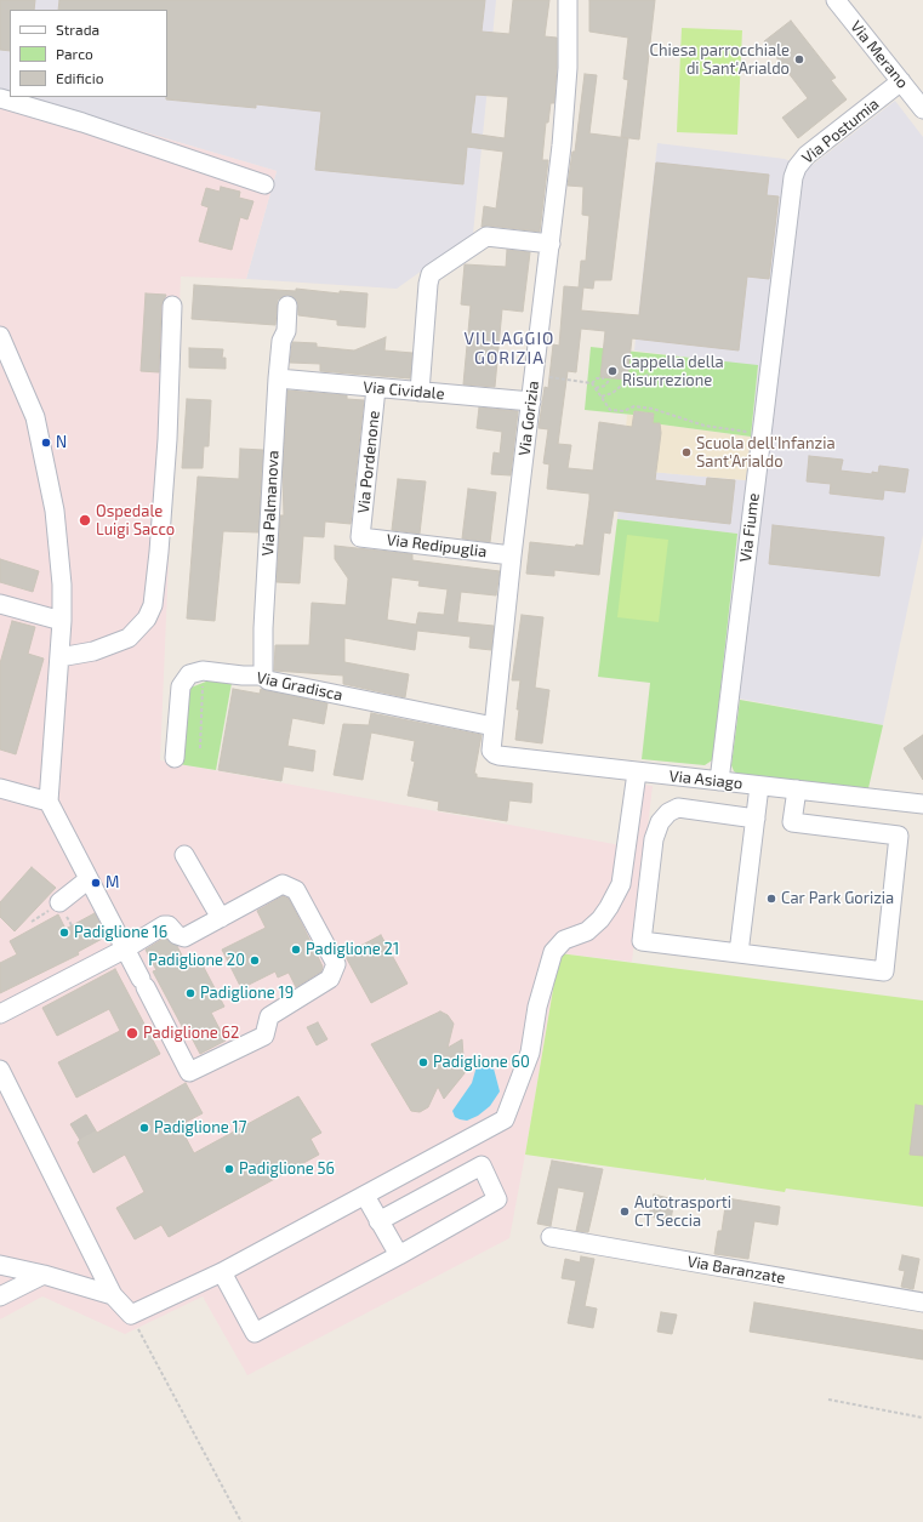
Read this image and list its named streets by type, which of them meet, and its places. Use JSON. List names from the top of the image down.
{
  "streets": {
    "street": [
      "Via Merano",
      "Via Postumia",
      "Via Cividale",
      "Via Gorizia",
      "Via Pordenone",
      "Via Palmanova",
      "Via Fiume",
      "Via Redipuglia",
      "Via Gradisca",
      "Via Asiago",
      "Via Baranzate"
    ]
  },
  "crossings": [
    ["Via Merano", "Via Postumia"],
    ["Via Postumia", "Via Fiume"],
    ["Via Cividale", "Via Gorizia"],
    ["Via Cividale", "Via Pordenone"],
    ["Via Cividale", "Via Palmanova"],
    ["Via Gorizia", "Via Redipuglia"],
    ["Via Gorizia", "Via Gradisca"],
    ["Via Gorizia", "Via Asiago"],
    ["Via Pordenone", "Via Redipuglia"],
    ["Via Palmanova", "Via Gradisca"],
    ["Via Fiume", "Via Asiago"]
  ],
  "districts": ["VILLAGGIO GORIZIA"],
  "places": [
    "Chiesa parrocchiale di Sant'Arialdo",
    "Cappella della Risurrezione",
    "N",
    "Scuola dell'Infanzia Sant'Arialdo",
    "Ospedale Luigi Sacco",
    "M",
    "Car Park Gorizia",
    "Padiglione 16",
    "Padiglione 21",
    "Padiglione 20",
    "Padiglione 19",
    "Padiglione 62",
    "Padiglione 60",
    "Padiglione 17",
    "Padiglione 56",
    "Autotrasporti CT Seccia"
  ],
  "legend": ["Strada", "Parco", "Edificio"]
}
